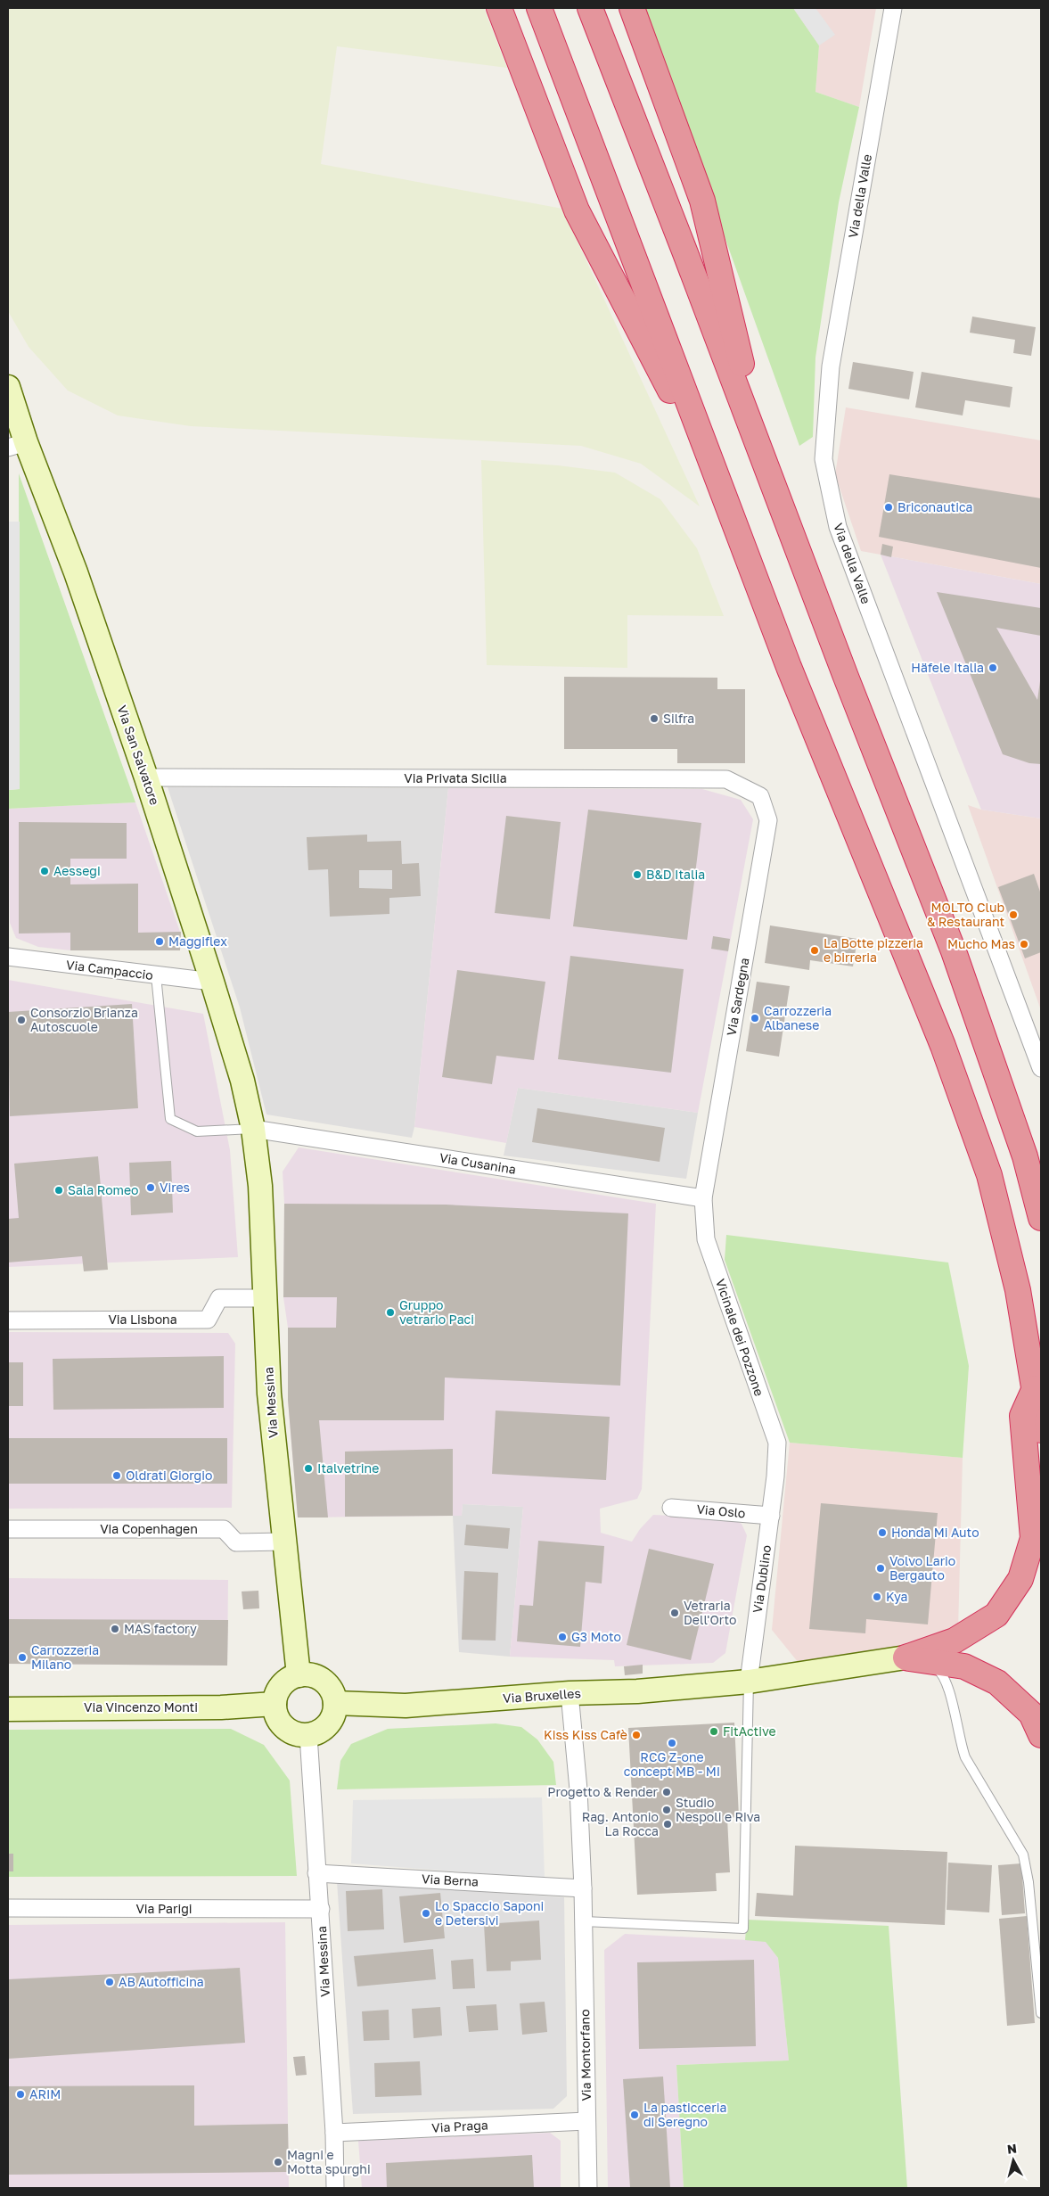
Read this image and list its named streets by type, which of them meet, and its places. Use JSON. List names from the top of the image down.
{
  "streets": {
    "street": [
      "Via della Valle",
      "Via San Salvatore",
      "Via Privata Sicilia",
      "Via Campaccio",
      "Via Sardegna",
      "Via Cusanina",
      "Via Lisbona",
      "Vicinale dei Pozzone",
      "Via Messina",
      "Via Oslo",
      "Via Copenhagen",
      "Via Dublino",
      "Via Bruxelles",
      "Via Vincenzo Monti",
      "Via Berna",
      "Via Parigi",
      "Via Montorfano",
      "Via Praga"
    ]
  },
  "crossings": [
    ["Via San Salvatore", "Via Privata Sicilia"],
    ["Via San Salvatore", "Via Campaccio"],
    ["Via San Salvatore", "Via Cusanina"],
    ["Via San Salvatore", "Via Messina"],
    ["Via Privata Sicilia", "Via Sardegna"],
    ["Via Sardegna", "Via Cusanina"],
    ["Via Sardegna", "Vicinale dei Pozzone"],
    ["Via Cusanina", "Vicinale dei Pozzone"],
    ["Via Cusanina", "Via Messina"],
    ["Via Lisbona", "Via Messina"],
    ["Vicinale dei Pozzone", "Via Dublino"],
    ["Via Messina", "Via Copenhagen"],
    ["Via Messina", "Via Bruxelles"],
    ["Via Messina", "Via Vincenzo Monti"],
    ["Via Messina", "Via Berna"],
    ["Via Messina", "Via Parigi"],
    ["Via Messina", "Via Praga"],
    ["Via Oslo", "Via Dublino"],
    ["Via Dublino", "Via Bruxelles"],
    ["Via Bruxelles", "Via Vincenzo Monti"],
    ["Via Bruxelles", "Via Montorfano"],
    ["Via Berna", "Via Montorfano"],
    ["Via Montorfano", "Via Praga"]
  ],
  "places": [
    "Briconautica",
    "Häfele Italia",
    "Silfra",
    "Aessegi",
    "B&D Italia",
    "MOLTO Club & Restaurant",
    "Maggiflex",
    "Mucho Mas",
    "La Botte pizzeria e birreria",
    "Carrozzeria Albanese",
    "Consorzio Brianza Autoscuole",
    "Vires",
    "Sala Romeo",
    "Gruppo vetrario Paci",
    "Italvetrine",
    "Oldrati Giorgio",
    "Honda Mi Auto",
    "Volvo Lario Bergauto",
    "Kya",
    "Vetraria Dell'Orto",
    "MAS factory",
    "G3 Moto",
    "Carrozzeria Milano",
    "FitActive",
    "Kiss Kiss Cafè",
    "RCG Z-one concept MB - MI",
    "Progetto & Render",
    "Studio Nespoli e Riva",
    "Rag. Antonio La Rocca",
    "Lo Spaccio Saponi e Detersivi",
    "AB Autofficina",
    "ARIM",
    "La pasticceria di Seregno",
    "Magni e Motta spurghi"
  ],
  "north": "top"
}
